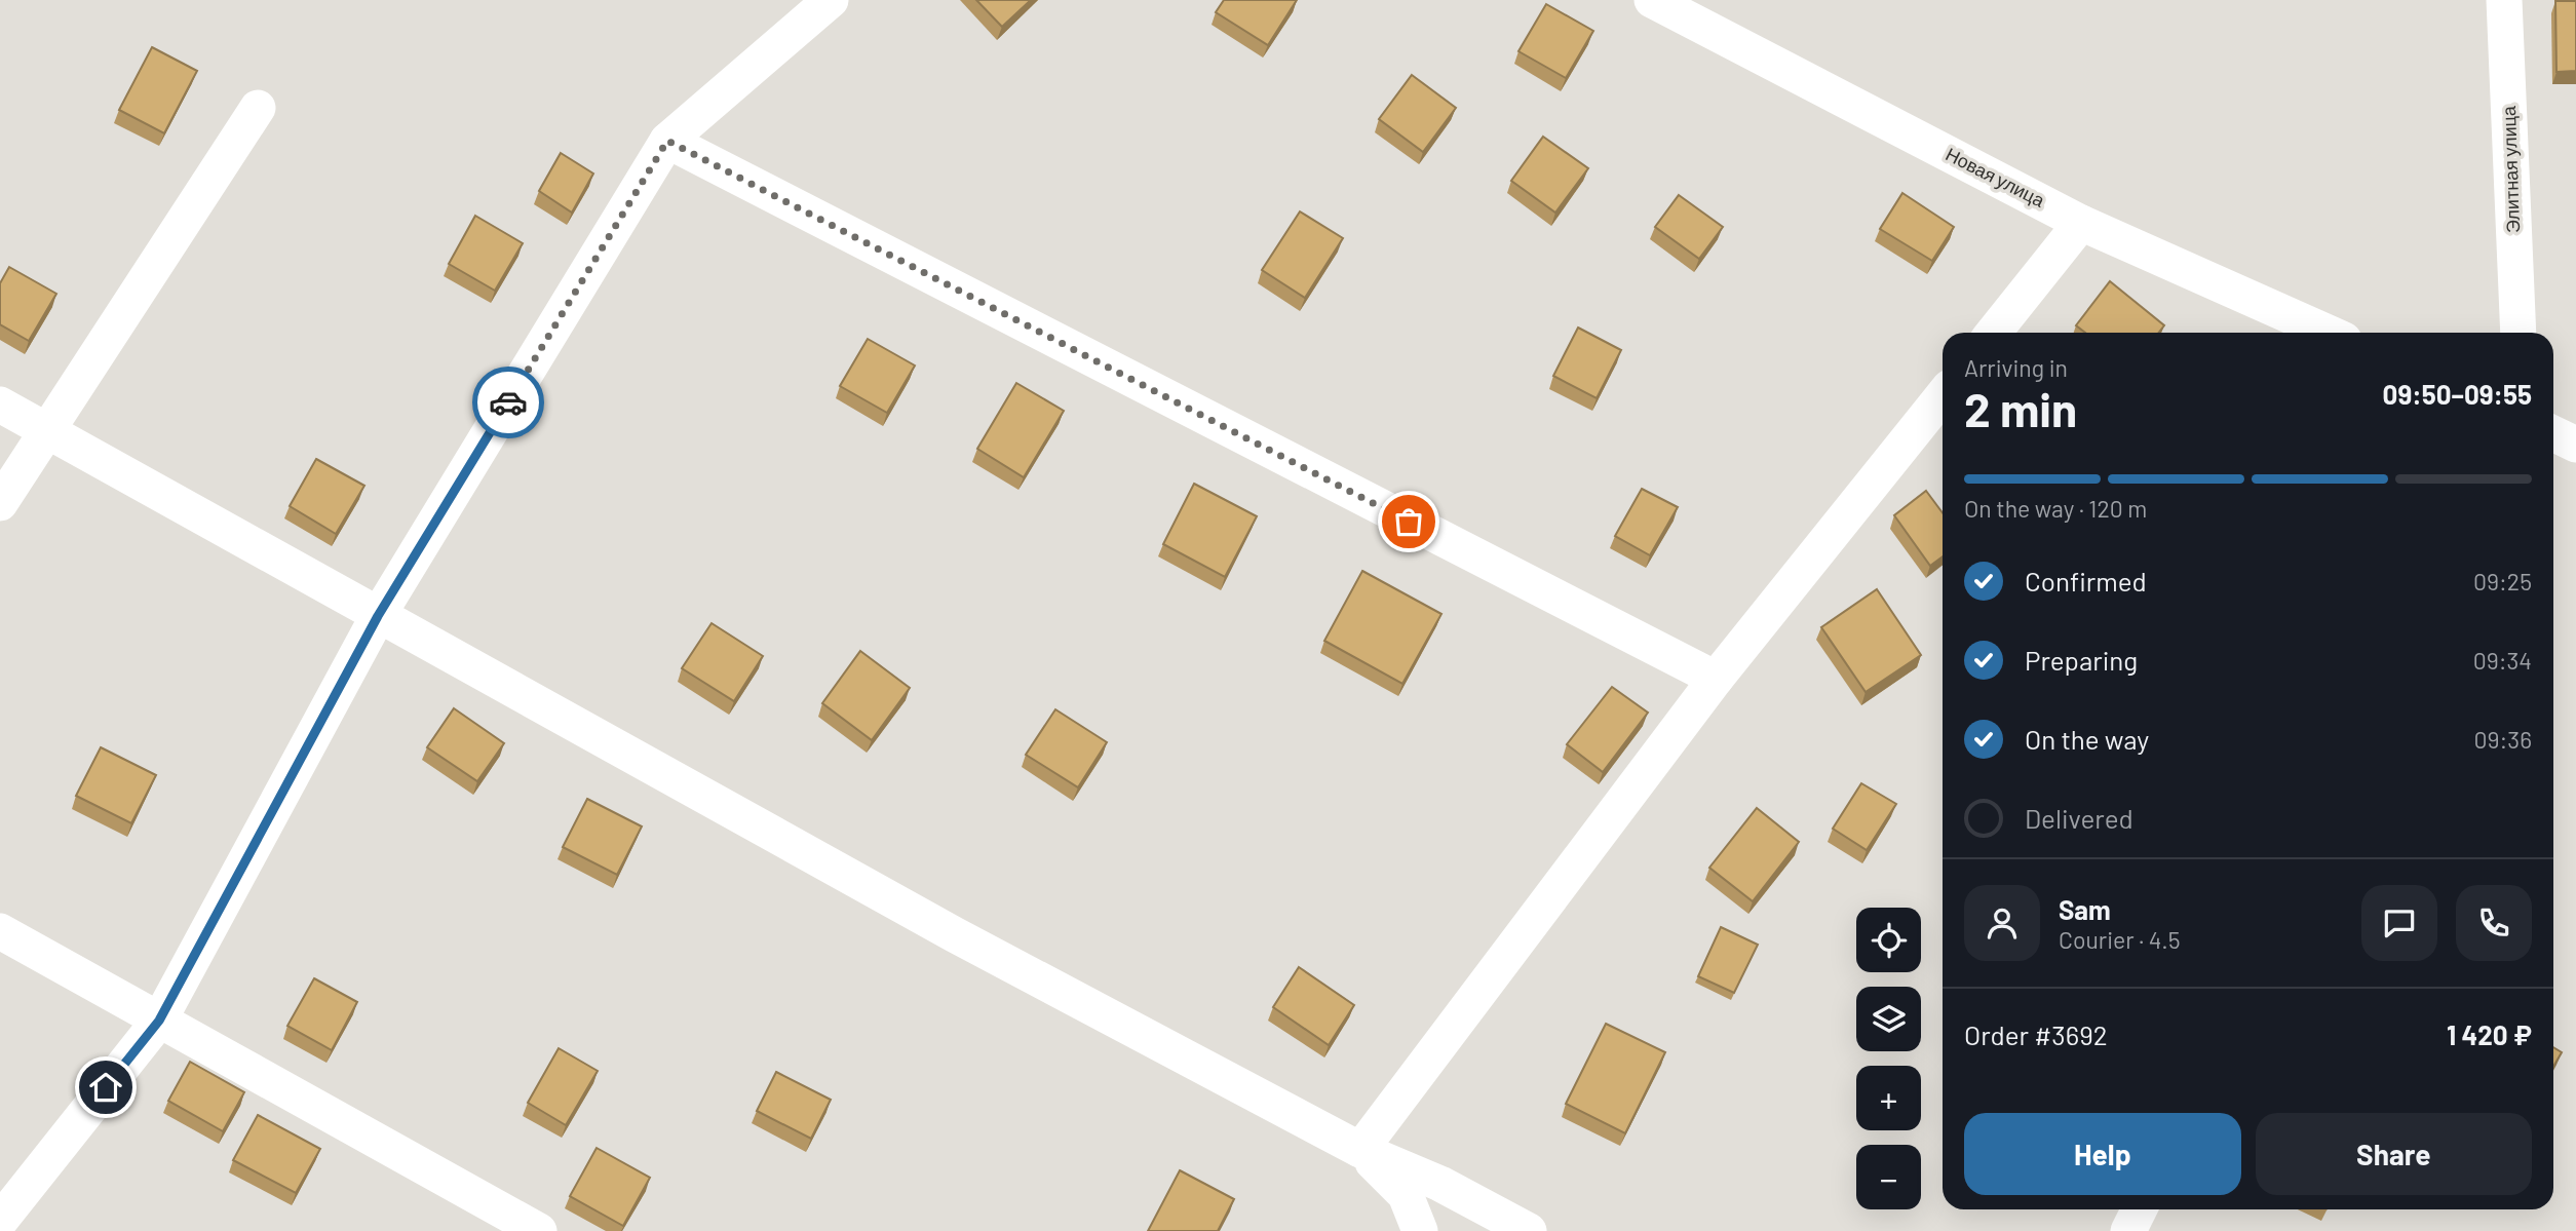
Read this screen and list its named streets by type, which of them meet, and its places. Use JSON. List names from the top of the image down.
{
  "streets": {
    "street": ["Элитная улица", "Новая улица"]
  },
  "page": {
    "heading": ["2 min", "Arriving in", "09:50–09:55"],
    "panel": [
      "Sam",
      "Courier · 4.5",
      "Order #3692",
      "1 420 ₽"
    ],
    "bar": "On the way · 120 m",
    "list": [
      ["Confirmed", "09:25"],
      ["Preparing", "09:34"],
      ["On the way", "09:36"],
      "Delivered"
    ],
    "map_buttons": ["+", "−"],
    "buttons": ["Help", "Share"]
  }
}
